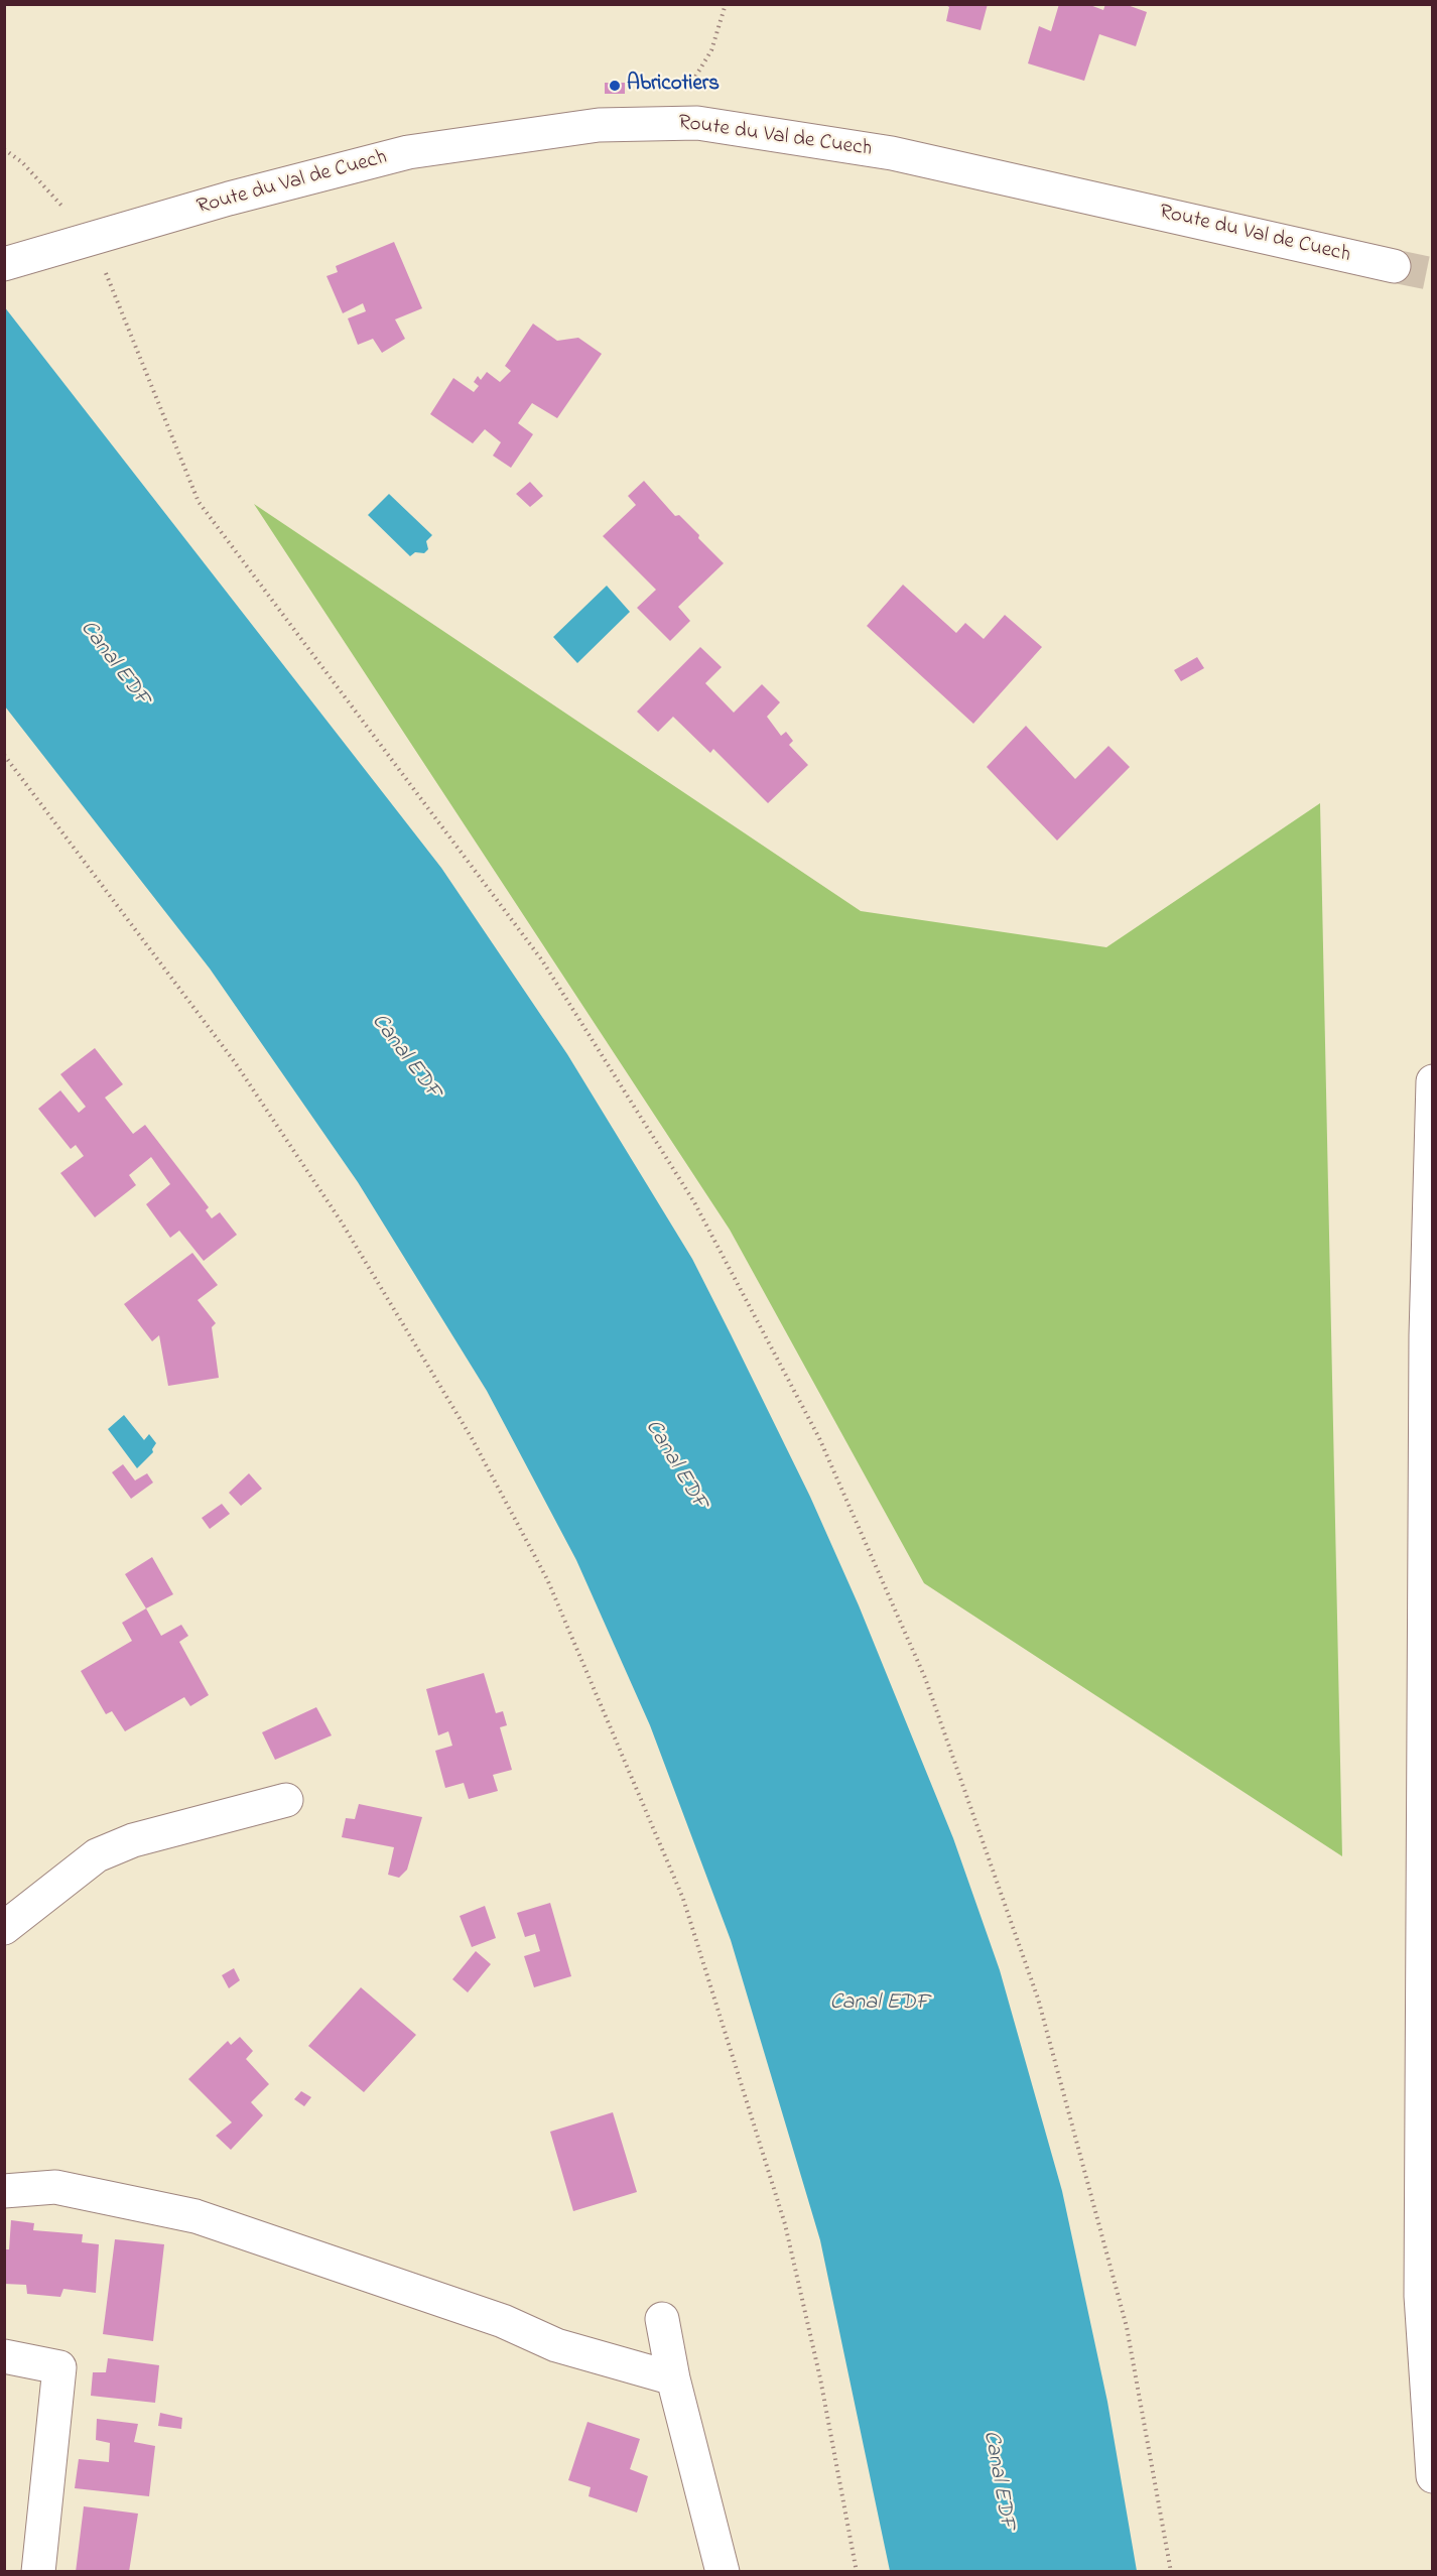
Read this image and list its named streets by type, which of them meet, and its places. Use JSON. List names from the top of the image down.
{
  "streets": {
    "main road": ["Route du Val de Cuech"]
  },
  "water": ["Canal EDF"],
  "places": ["Abricotiers"]
}
